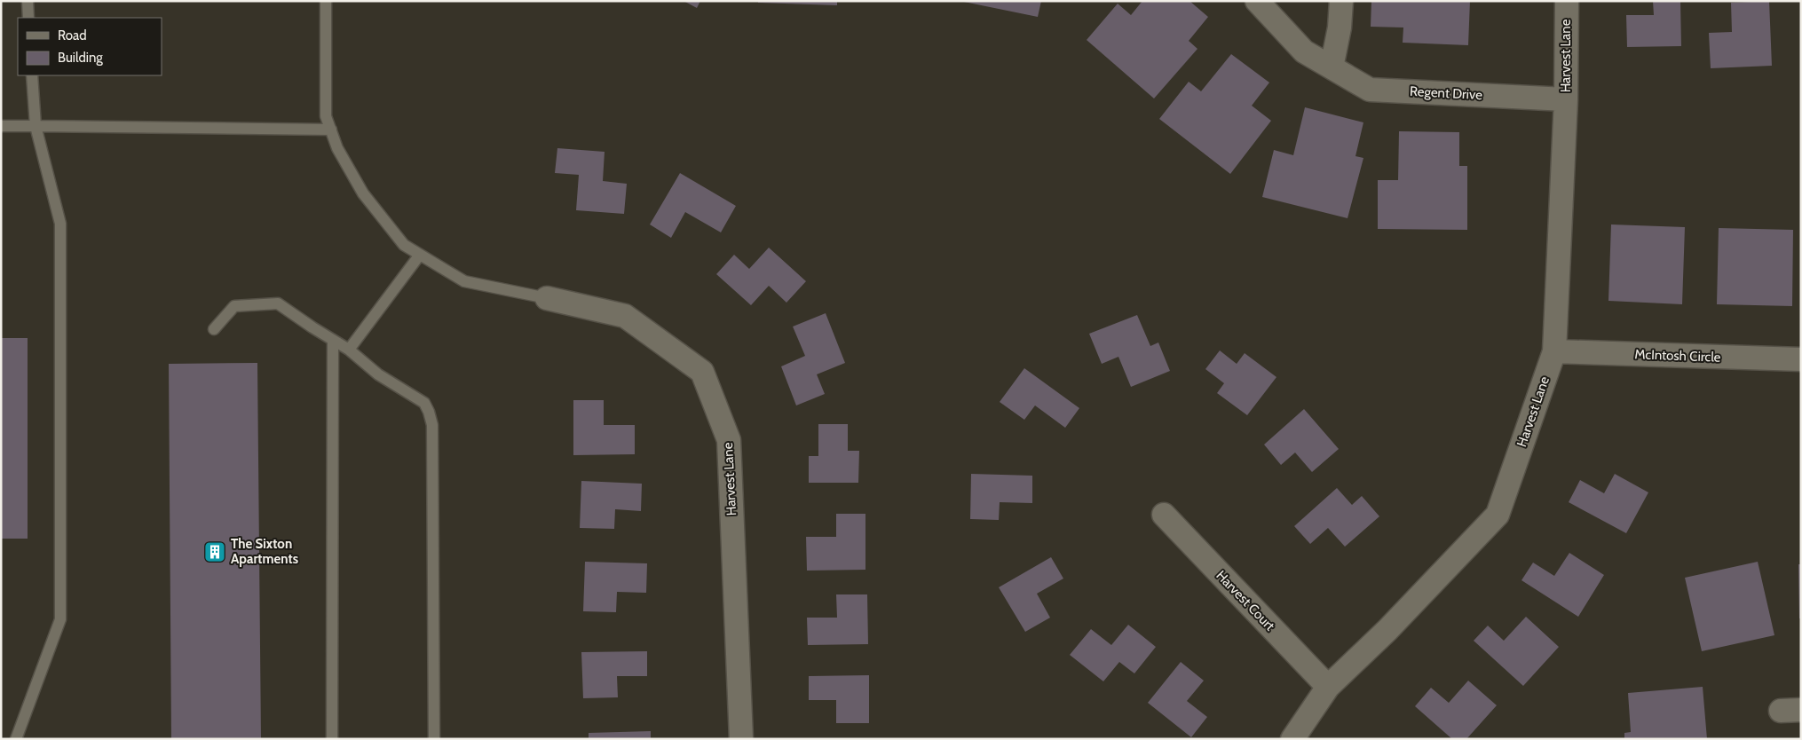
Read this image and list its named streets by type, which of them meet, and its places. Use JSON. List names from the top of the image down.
{
  "streets": {
    "street": [
      "Harvest Lane",
      "Regent Drive",
      "McIntosh Circle",
      "Harvest Court"
    ]
  },
  "crossings": [
    ["Harvest Lane", "Regent Drive"],
    ["Harvest Lane", "McIntosh Circle"],
    ["Harvest Lane", "Harvest Court"]
  ],
  "places": {
    "building": ["The Sixton Apartments"]
  },
  "legend": ["Road", "Building"]
}
